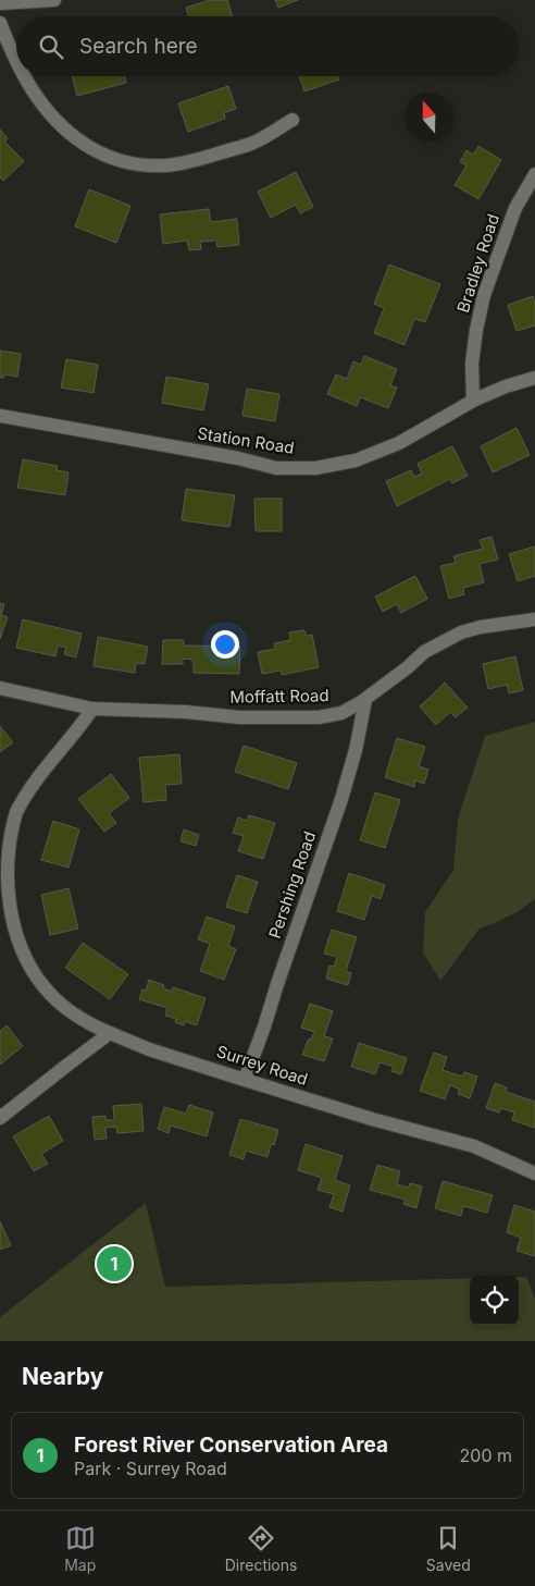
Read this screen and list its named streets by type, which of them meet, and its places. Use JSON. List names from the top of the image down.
{
  "streets": {
    "street": [
      "Bradley Road",
      "Station Road",
      "Moffatt Road",
      "Pershing Road",
      "Surrey Road"
    ]
  },
  "crossings": [
    ["Bradley Road", "Station Road"],
    ["Moffatt Road", "Pershing Road"],
    ["Moffatt Road", "Surrey Road"],
    ["Pershing Road", "Surrey Road"]
  ],
  "north": "top",
  "page": {
    "search": "Search here",
    "pins": "1",
    "heading": "Nearby",
    "list": [
      {
        "mark": "1",
        "name": "Forest River Conservation Area",
        "note": "Park · Surrey Road",
        "value": "200 m"
      }
    ],
    "nav": ["Map", "Directions", "Saved"]
  }
}
